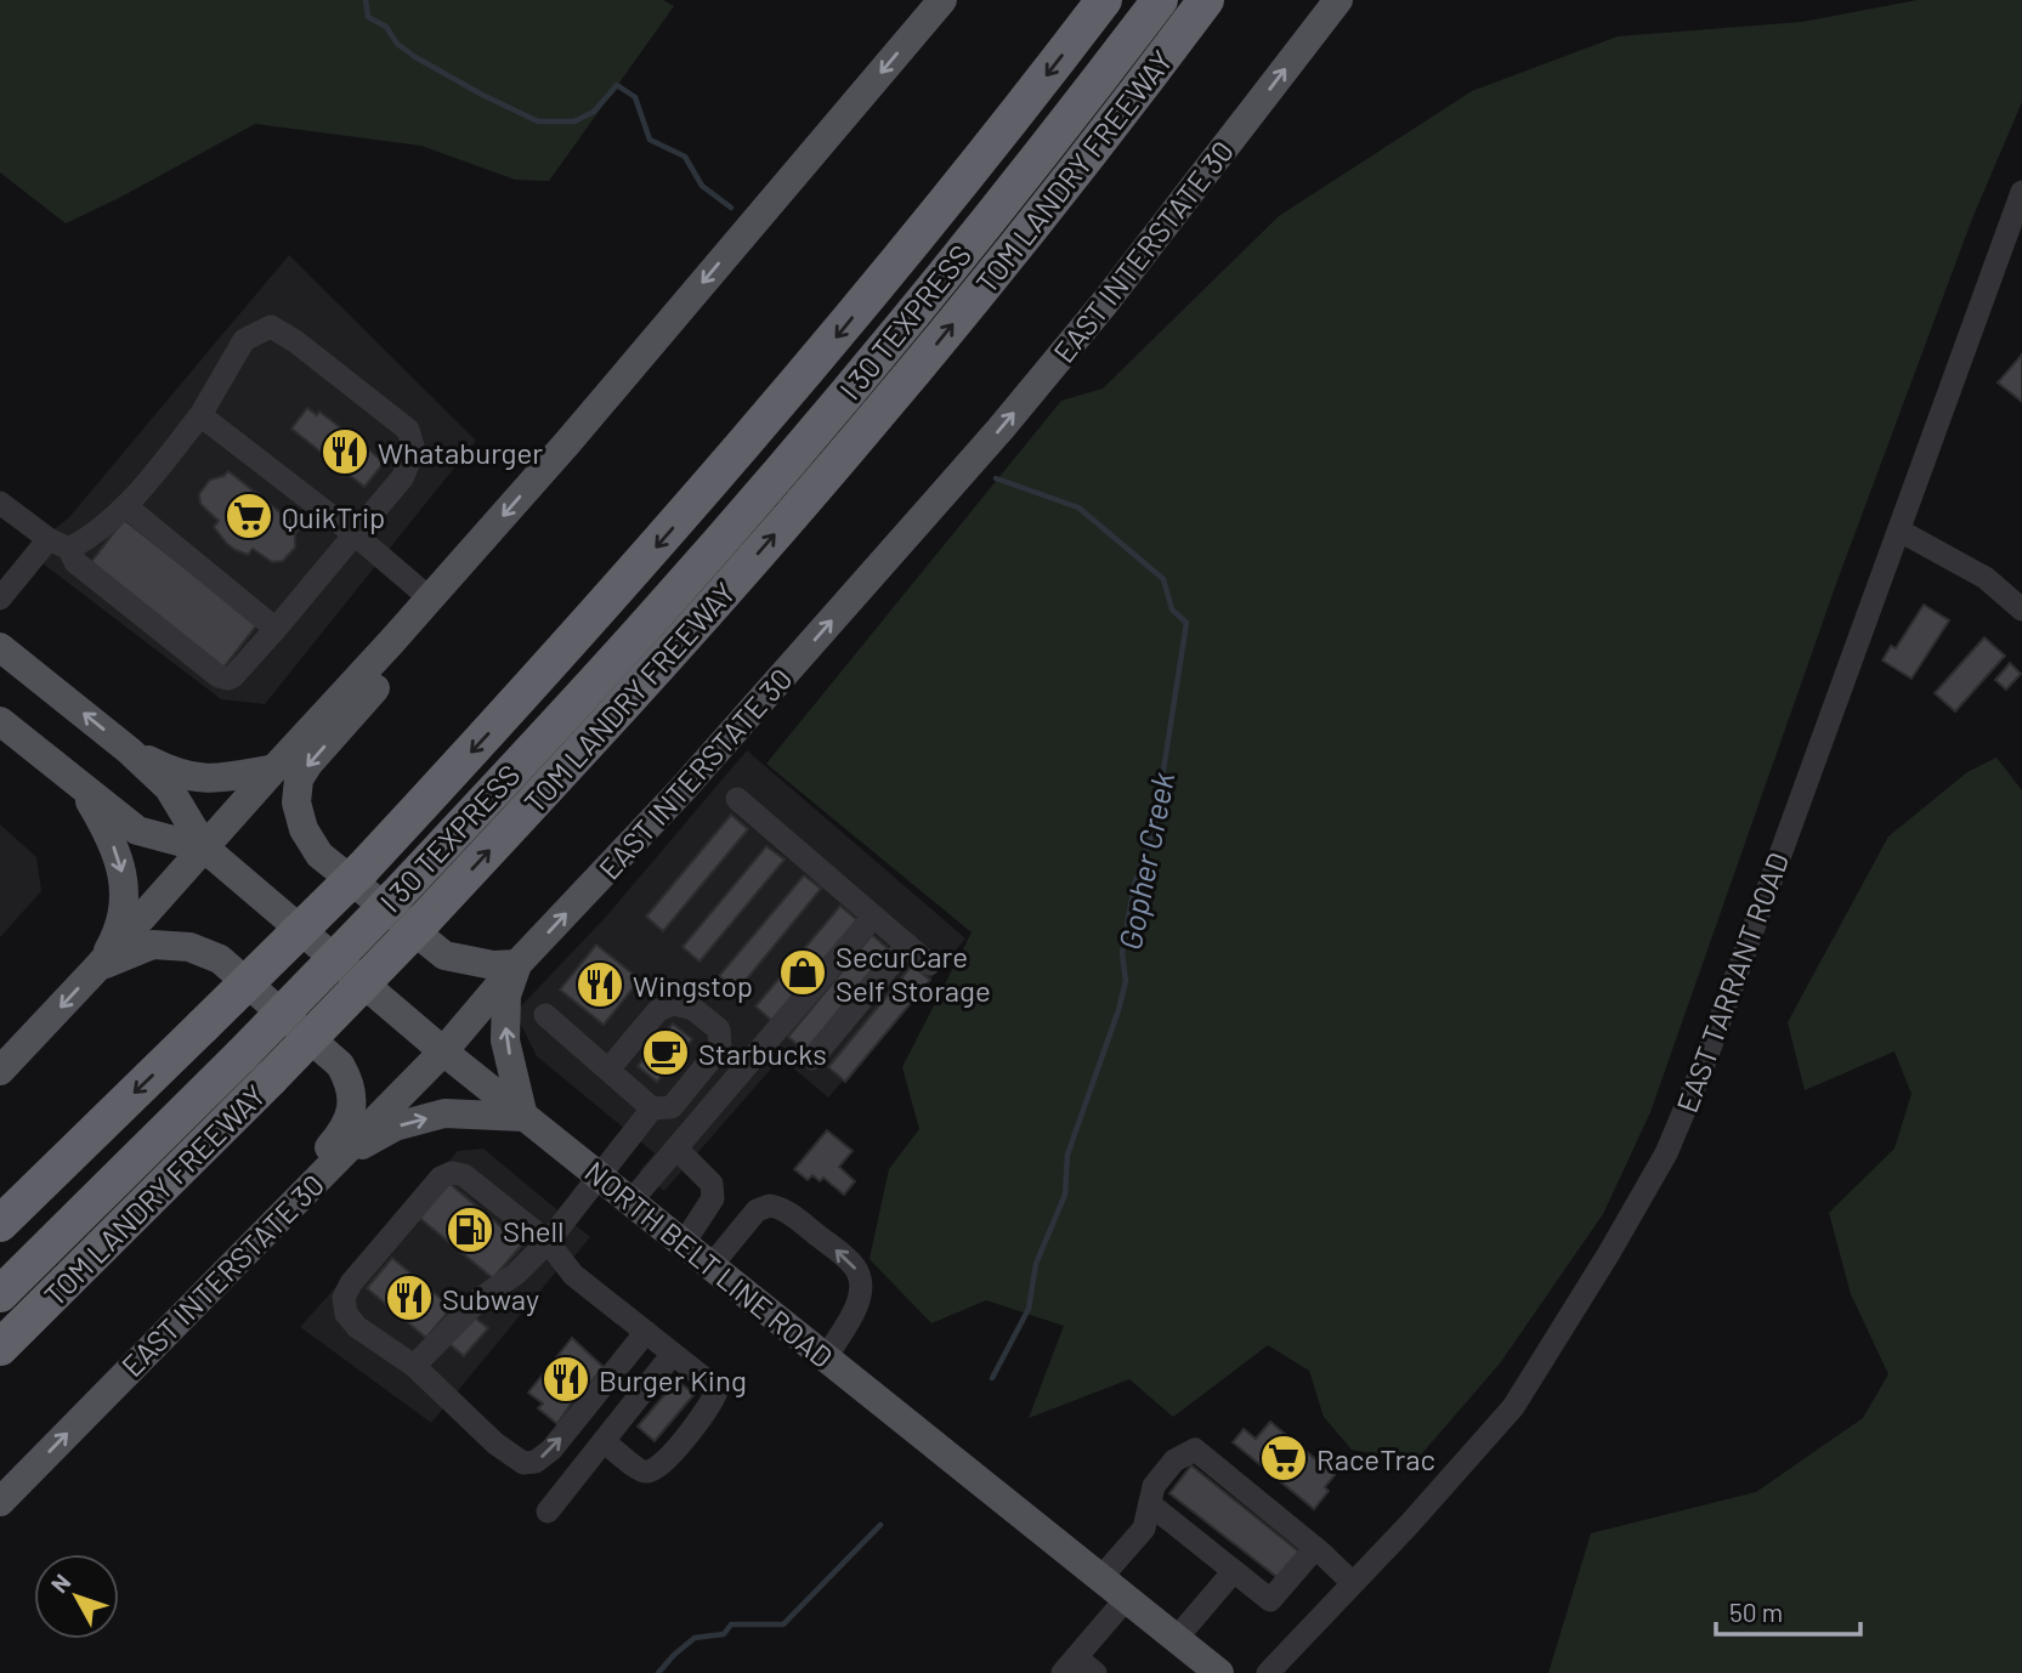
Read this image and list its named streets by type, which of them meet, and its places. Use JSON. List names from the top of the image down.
{
  "streets": {
    "highway": ["TOM LANDRY FREEWAY", "I 30 TEXPRESS"],
    "main road": ["EAST INTERSTATE 30", "NORTH BELT LINE ROAD"],
    "street": ["EAST TARRANT ROAD"]
  },
  "crossings": [
    ["EAST INTERSTATE 30", "NORTH BELT LINE ROAD"]
  ],
  "one_way": ["EAST INTERSTATE 30"],
  "water": ["Gopher Creek"],
  "places": {
    "restaurant": [
      "Whataburger",
      "Wingstop",
      "Subway",
      "Burger King"
    ],
    "supermarket": ["QuikTrip", "RaceTrac"],
    "shop": ["SecurCare Self Storage"],
    "cafe": ["Starbucks"],
    "fuel station": ["Shell"]
  },
  "scale_bar": "50 m",
  "north": "top left"
}
